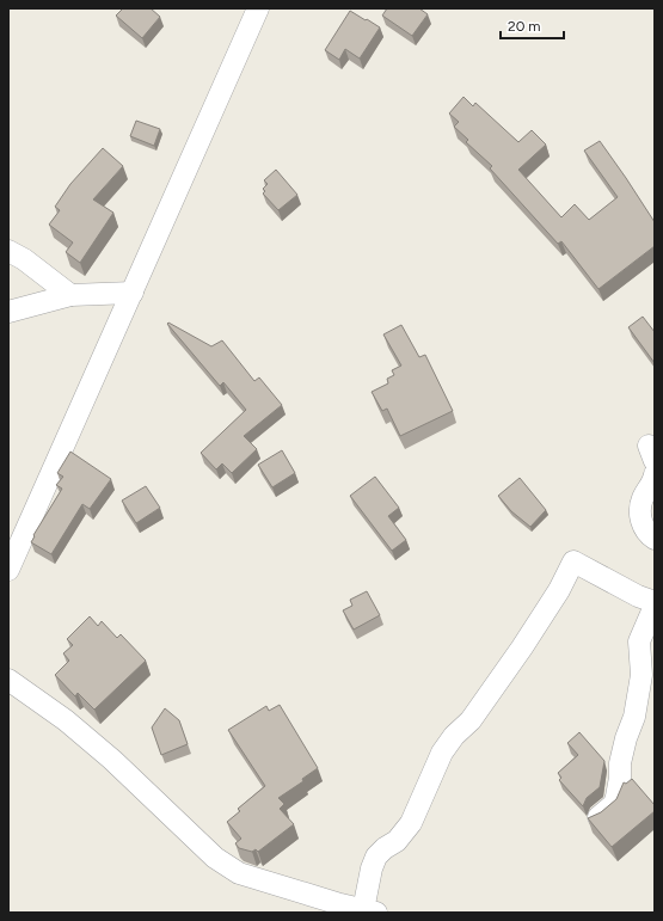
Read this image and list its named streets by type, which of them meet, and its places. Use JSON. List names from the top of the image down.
{
  "scale_bar": "20 m"
}
